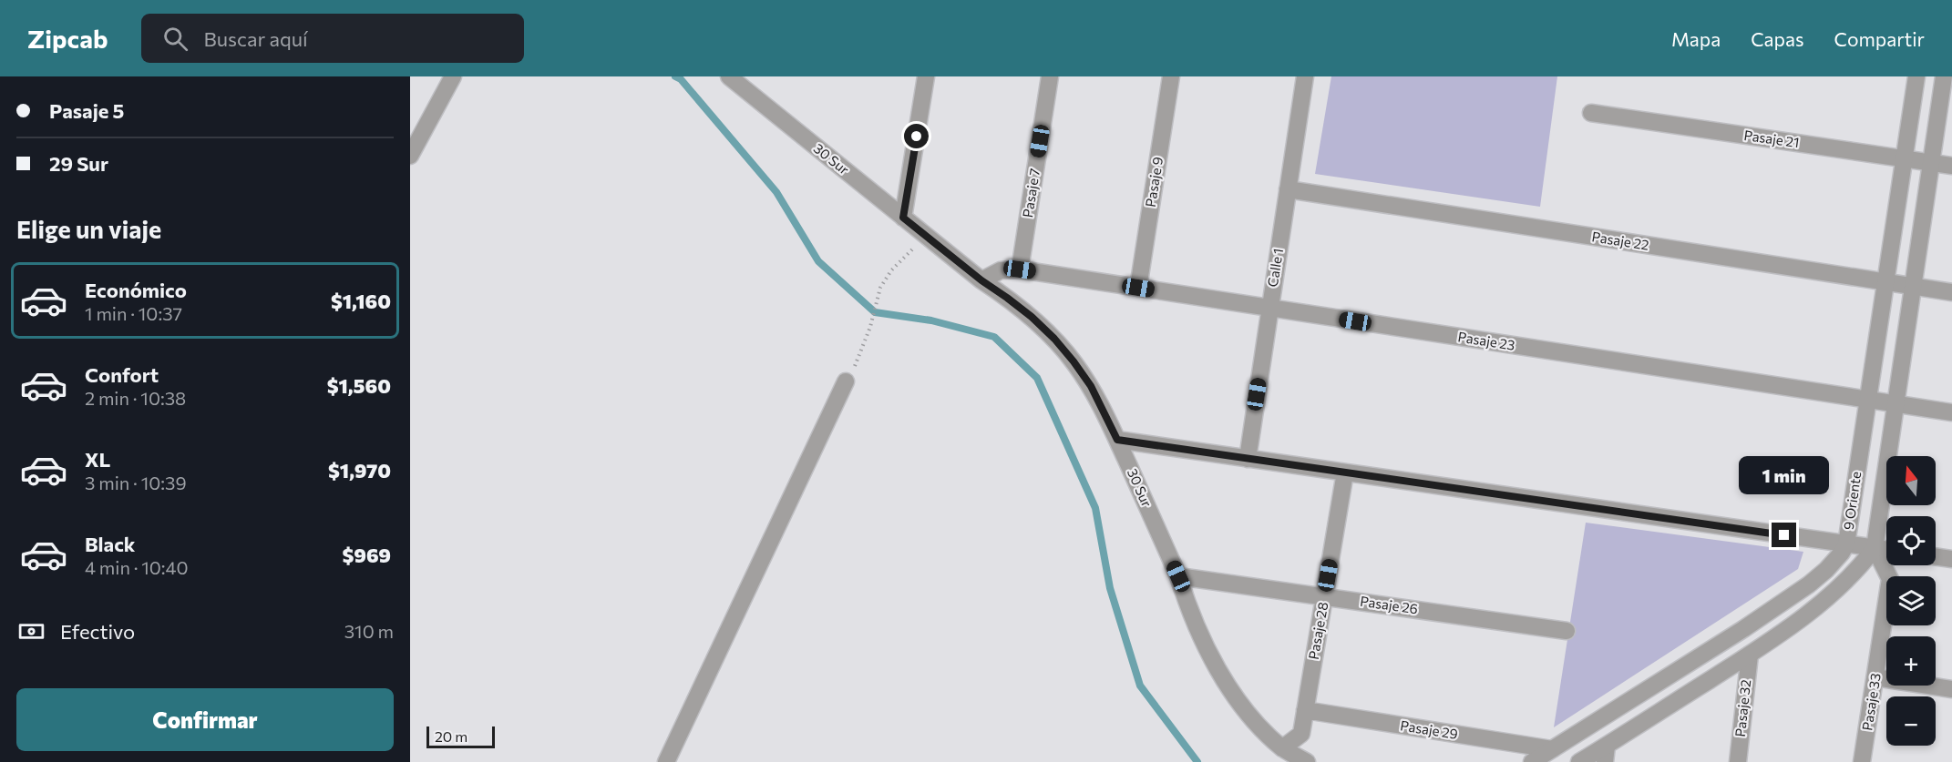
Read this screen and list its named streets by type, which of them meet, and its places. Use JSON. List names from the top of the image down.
{
  "streets": {
    "street": [
      "Pasaje 21",
      "30 Sur",
      "Pasaje 9",
      "Pasaje 7",
      "Pasaje 22",
      "Calle 1",
      "Pasaje 23",
      "9 Oriente",
      "Pasaje 26",
      "Pasaje 28",
      "Pasaje 33",
      "Pasaje 32",
      "Pasaje 29"
    ]
  },
  "crossings": [
    ["Pasaje 21", "9 Oriente"],
    ["30 Sur", "Pasaje 26"],
    ["30 Sur", "Pasaje 28"],
    ["Pasaje 9", "Pasaje 23"],
    ["Pasaje 7", "Pasaje 23"],
    ["Pasaje 22", "Calle 1"],
    ["Pasaje 22", "9 Oriente"],
    ["Calle 1", "Pasaje 23"],
    ["Pasaje 23", "9 Oriente"],
    ["9 Oriente", "Pasaje 33"],
    ["9 Oriente", "Pasaje 32"],
    ["9 Oriente", "Pasaje 29"],
    ["Pasaje 26", "Pasaje 28"],
    ["Pasaje 28", "Pasaje 29"]
  ],
  "scale_bar": "20 m",
  "north": "top",
  "page": {
    "header": "Zipcab",
    "search": "Buscar aquí",
    "nav": ["Mapa", "Capas", "Compartir"],
    "banner": ["Pasaje 5", "29 Sur"],
    "heading": "Elige un viaje",
    "list": [
      {
        "name": "Económico",
        "note": "1 min · 10:37",
        "value": "$1,160"
      },
      {
        "name": "Confort",
        "note": "2 min · 10:38",
        "value": "$1,560"
      },
      {
        "name": "XL",
        "note": "3 min · 10:39",
        "value": "$1,970"
      },
      {
        "name": "Black",
        "note": "4 min · 10:40",
        "value": "$969"
      }
    ],
    "map_buttons": ["+", "−"],
    "bubble": "1 min",
    "pay": ["Efectivo", "310 m"],
    "buttons": "Confirmar",
    "scale": "20 m"
  }
}
